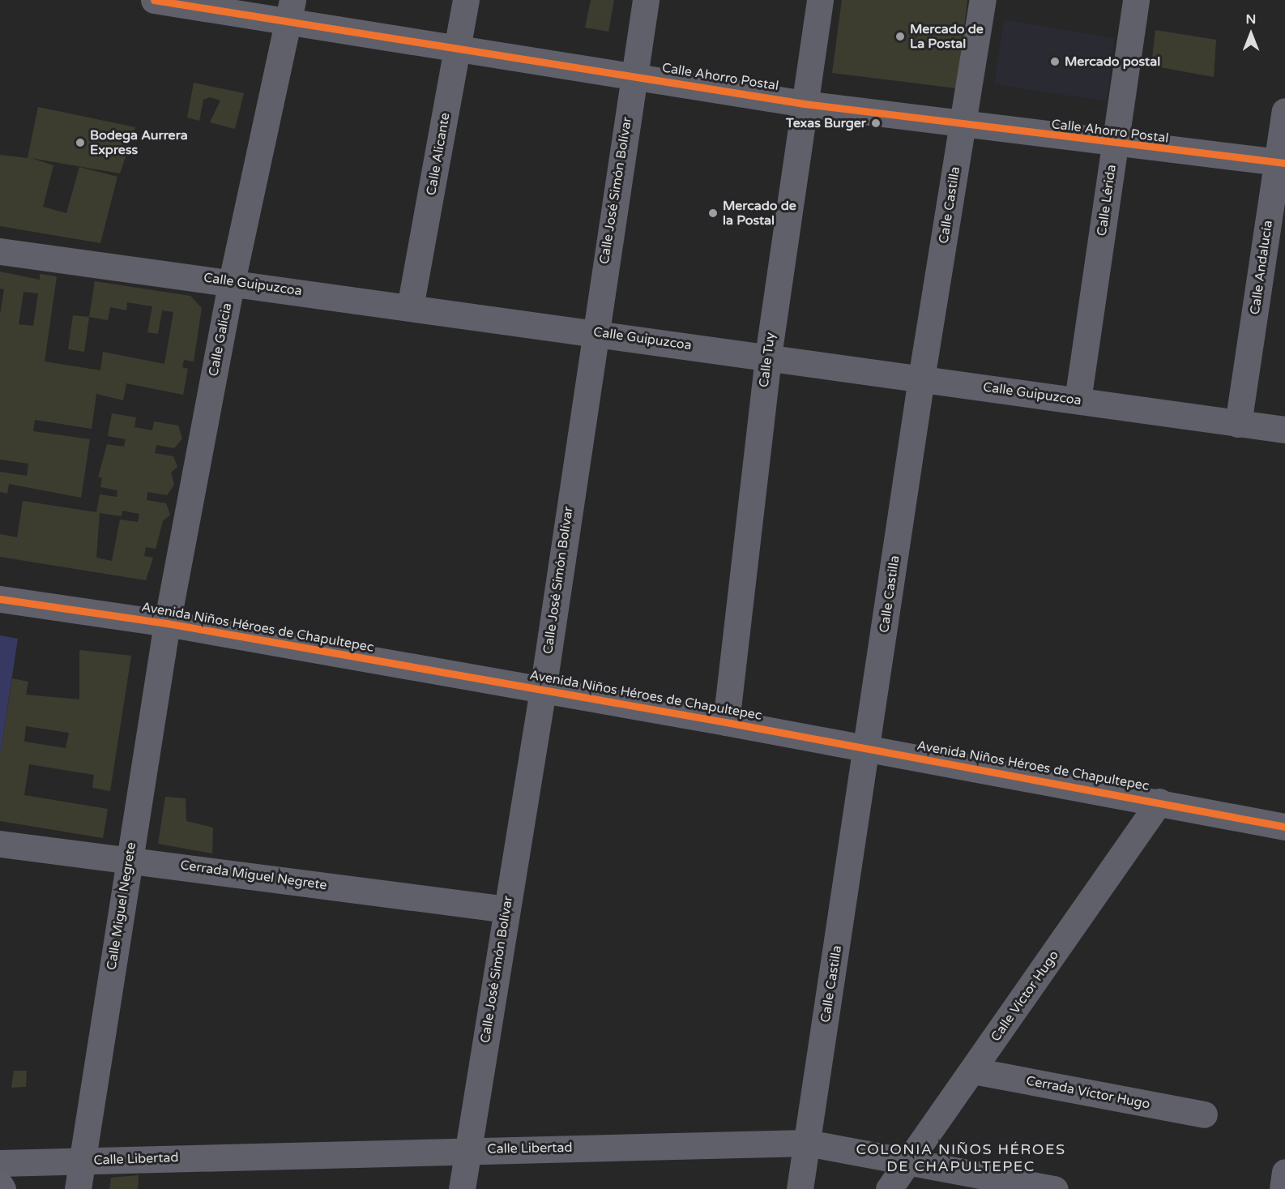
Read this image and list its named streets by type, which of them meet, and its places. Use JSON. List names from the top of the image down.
{
  "streets": {
    "street": [
      "Calle Ahorro Postal",
      "Calle Alicante",
      "Calle José Simón Bolívar",
      "Calle Lérida",
      "Calle Castilla",
      "Calle Andalucía",
      "Calle Guipuzcoa",
      "Calle Galicia",
      "Calle Tuy",
      "Avenida Niños Héroes de Chapultepec",
      "Cerrada Miguel Negrete",
      "Calle Miguel Negrete",
      "Calle Víctor Hugo",
      "Cerrada Víctor Hugo",
      "Calle Libertad"
    ]
  },
  "crossings": [
    ["Calle Ahorro Postal", "Calle Alicante"],
    ["Calle Ahorro Postal", "Calle José Simón Bolívar"],
    ["Calle Ahorro Postal", "Calle Lérida"],
    ["Calle Ahorro Postal", "Calle Castilla"],
    ["Calle Ahorro Postal", "Calle Andalucía"],
    ["Calle Ahorro Postal", "Calle Galicia"],
    ["Calle Ahorro Postal", "Calle Tuy"],
    ["Calle Alicante", "Calle Guipuzcoa"],
    ["Calle José Simón Bolívar", "Calle Guipuzcoa"],
    ["Calle José Simón Bolívar", "Avenida Niños Héroes de Chapultepec"],
    ["Calle José Simón Bolívar", "Cerrada Miguel Negrete"],
    ["Calle José Simón Bolívar", "Calle Libertad"],
    ["Calle Lérida", "Calle Guipuzcoa"],
    ["Calle Castilla", "Calle Guipuzcoa"],
    ["Calle Castilla", "Avenida Niños Héroes de Chapultepec"],
    ["Calle Castilla", "Calle Libertad"],
    ["Calle Andalucía", "Calle Guipuzcoa"],
    ["Calle Guipuzcoa", "Calle Galicia"],
    ["Calle Guipuzcoa", "Calle Tuy"],
    ["Calle Galicia", "Avenida Niños Héroes de Chapultepec"],
    ["Calle Galicia", "Calle Miguel Negrete"],
    ["Calle Tuy", "Avenida Niños Héroes de Chapultepec"],
    ["Avenida Niños Héroes de Chapultepec", "Calle Miguel Negrete"],
    ["Avenida Niños Héroes de Chapultepec", "Calle Víctor Hugo"],
    ["Cerrada Miguel Negrete", "Calle Miguel Negrete"],
    ["Calle Miguel Negrete", "Calle Libertad"],
    ["Calle Víctor Hugo", "Cerrada Víctor Hugo"],
    ["Calle Víctor Hugo", "Calle Libertad"]
  ],
  "districts": ["COLONIA NIÑOS HÉROES DE CHAPULTEPEC"],
  "places": [
    "Mercado de La Postal",
    "Mercado postal",
    "Texas Burger",
    "Bodega Aurrera Express",
    "Mercado de la Postal"
  ],
  "north": "top"
}
